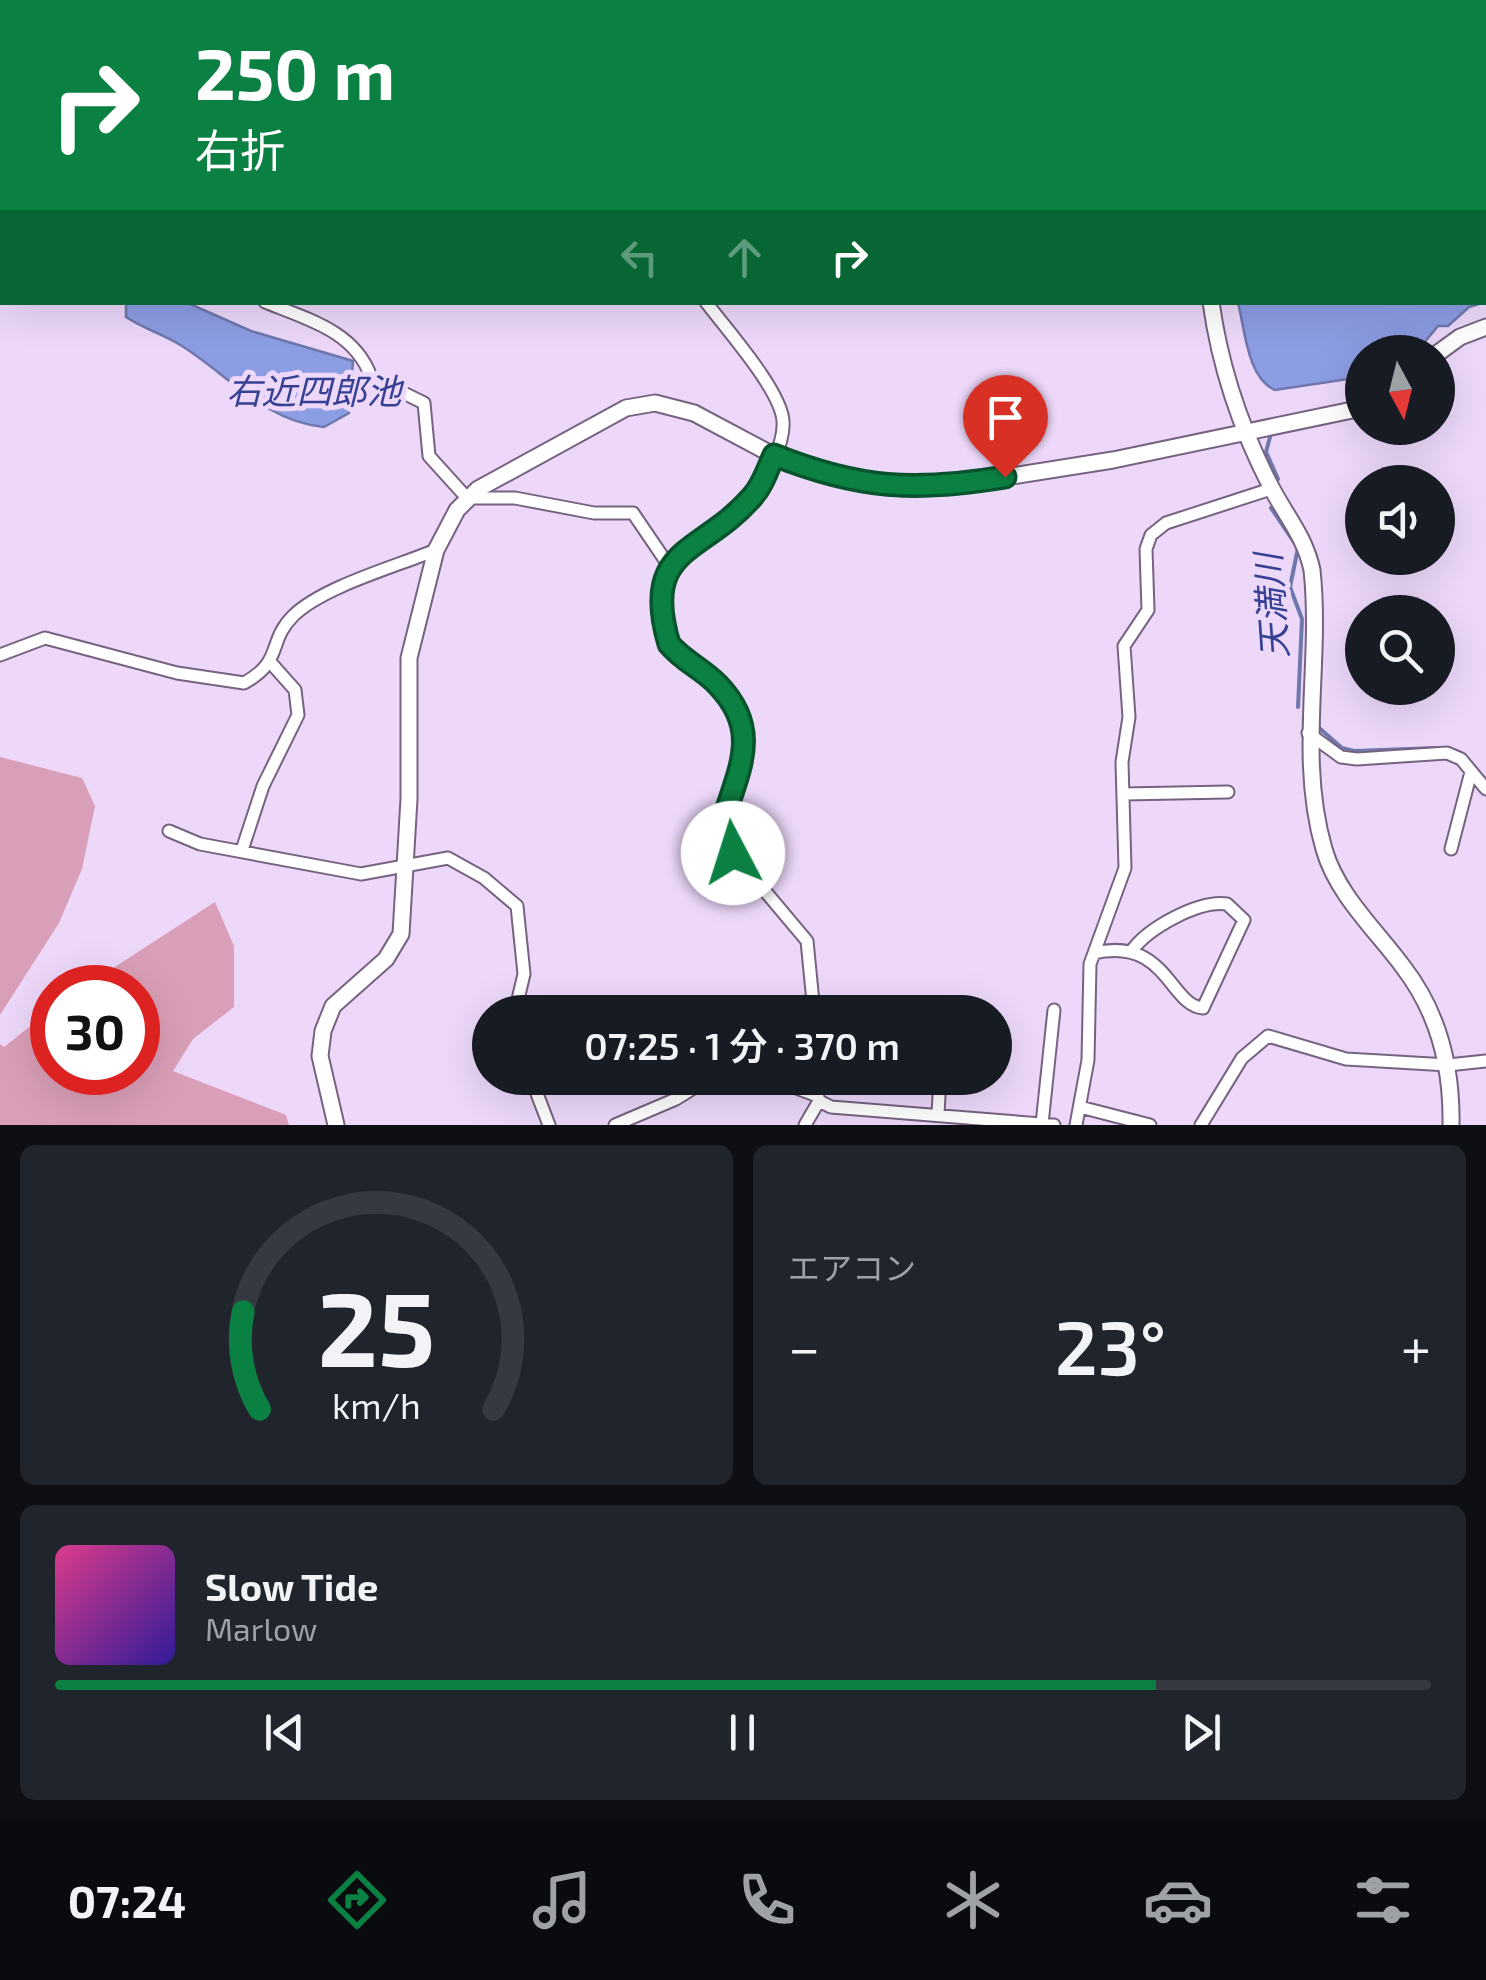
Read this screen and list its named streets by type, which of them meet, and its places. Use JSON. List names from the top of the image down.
{
  "water": ["右近四郎池", "天満川"],
  "north": "bottom",
  "page": {
    "turn": ["250 m", "右折"],
    "limit": "30",
    "trip": "07:25 · 1 分 · 370 m",
    "tile": "エアコン",
    "heat": ["−", "23°", "+"],
    "song": ["Slow Tide", "Marlow"],
    "tabs": "07:24",
    "gauge": ["25", "km/h"]
  }
}
